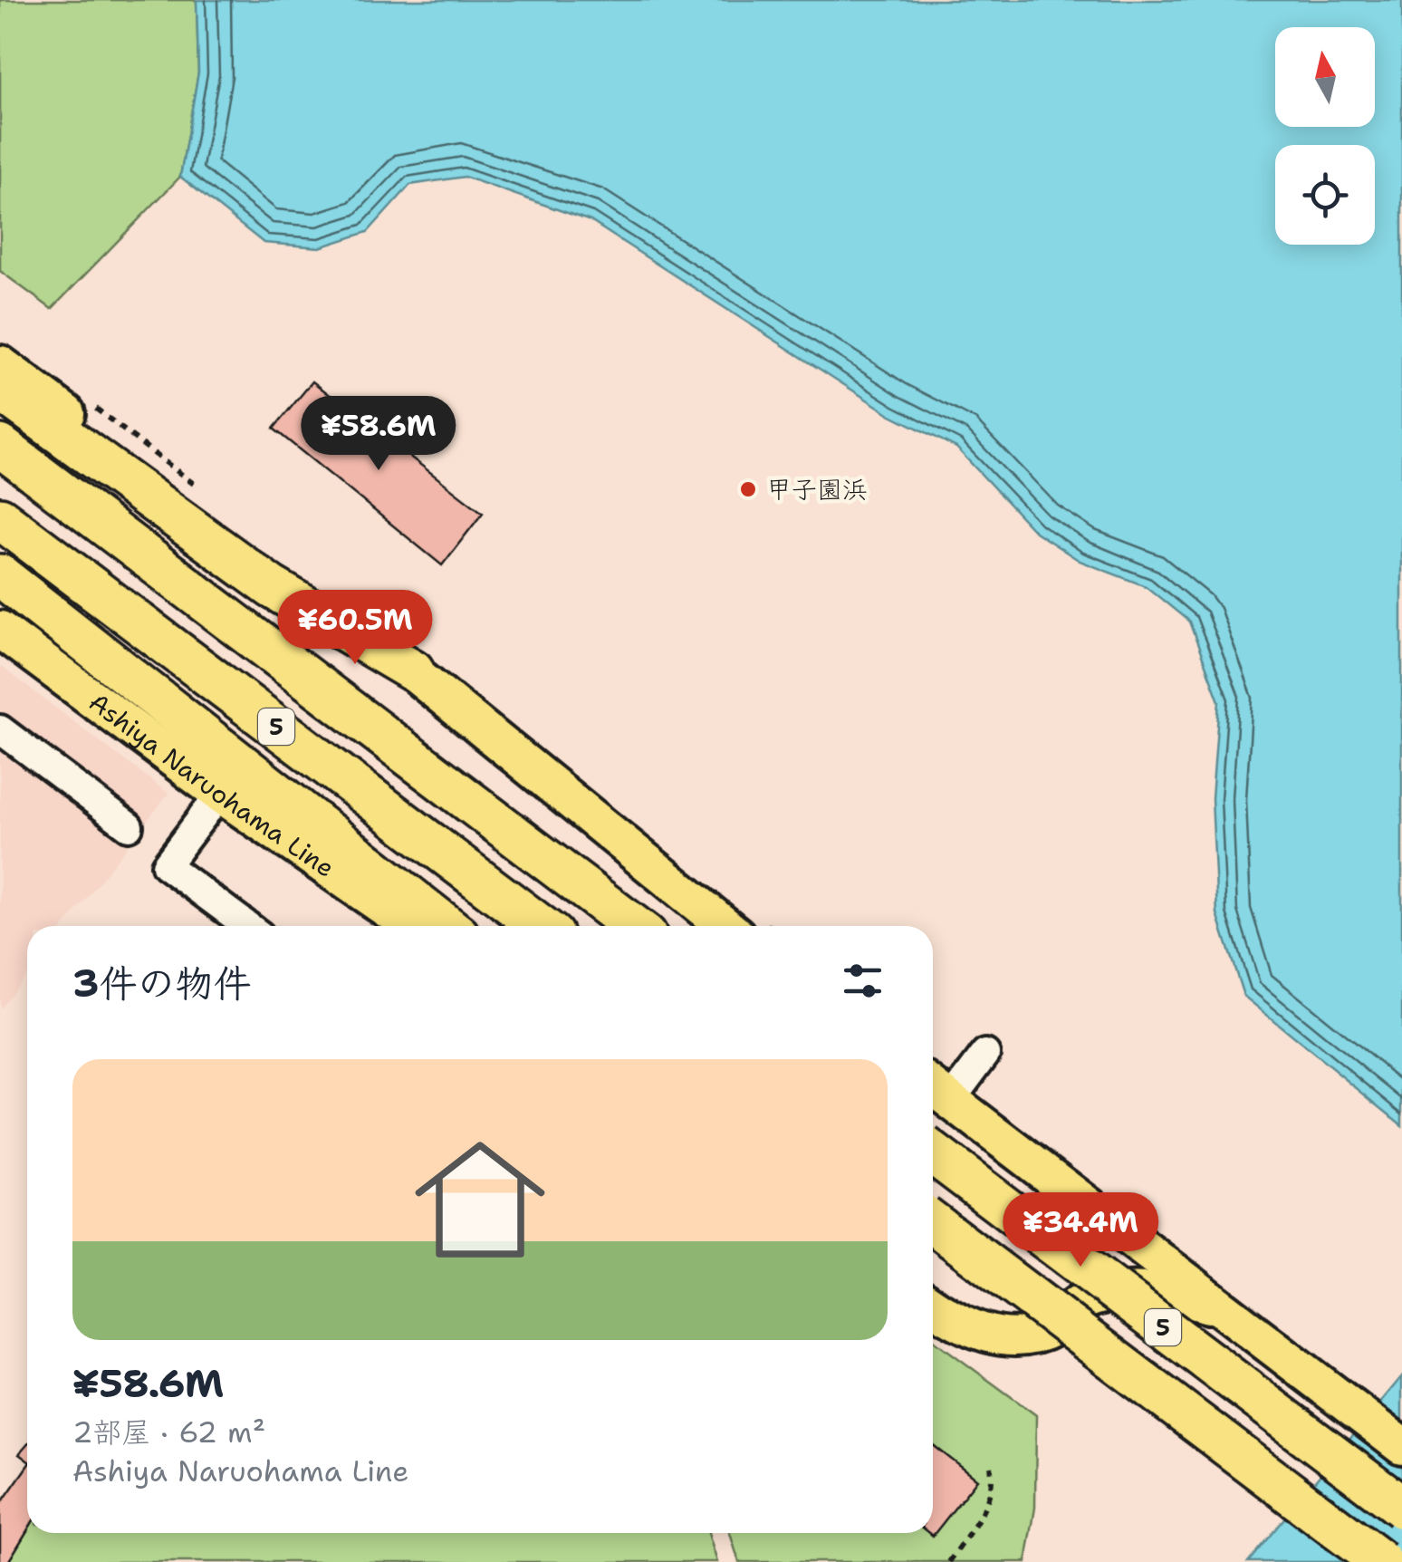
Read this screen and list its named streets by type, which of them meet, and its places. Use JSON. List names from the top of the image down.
{
  "streets": {
    "highway": ["5"],
    "main road": ["Ashiya Naruohama Line"]
  },
  "places": ["甲子園浜"],
  "north": "top",
  "page": {
    "price": ["¥58.6M", "¥60.5M", "¥34.4M"],
    "heading": "3件の物件",
    "list": [
      {
        "name": "¥58.6M",
        "note": "2部屋 · 62 m² · Ashiya Naruohama Line"
      }
    ]
  }
}
